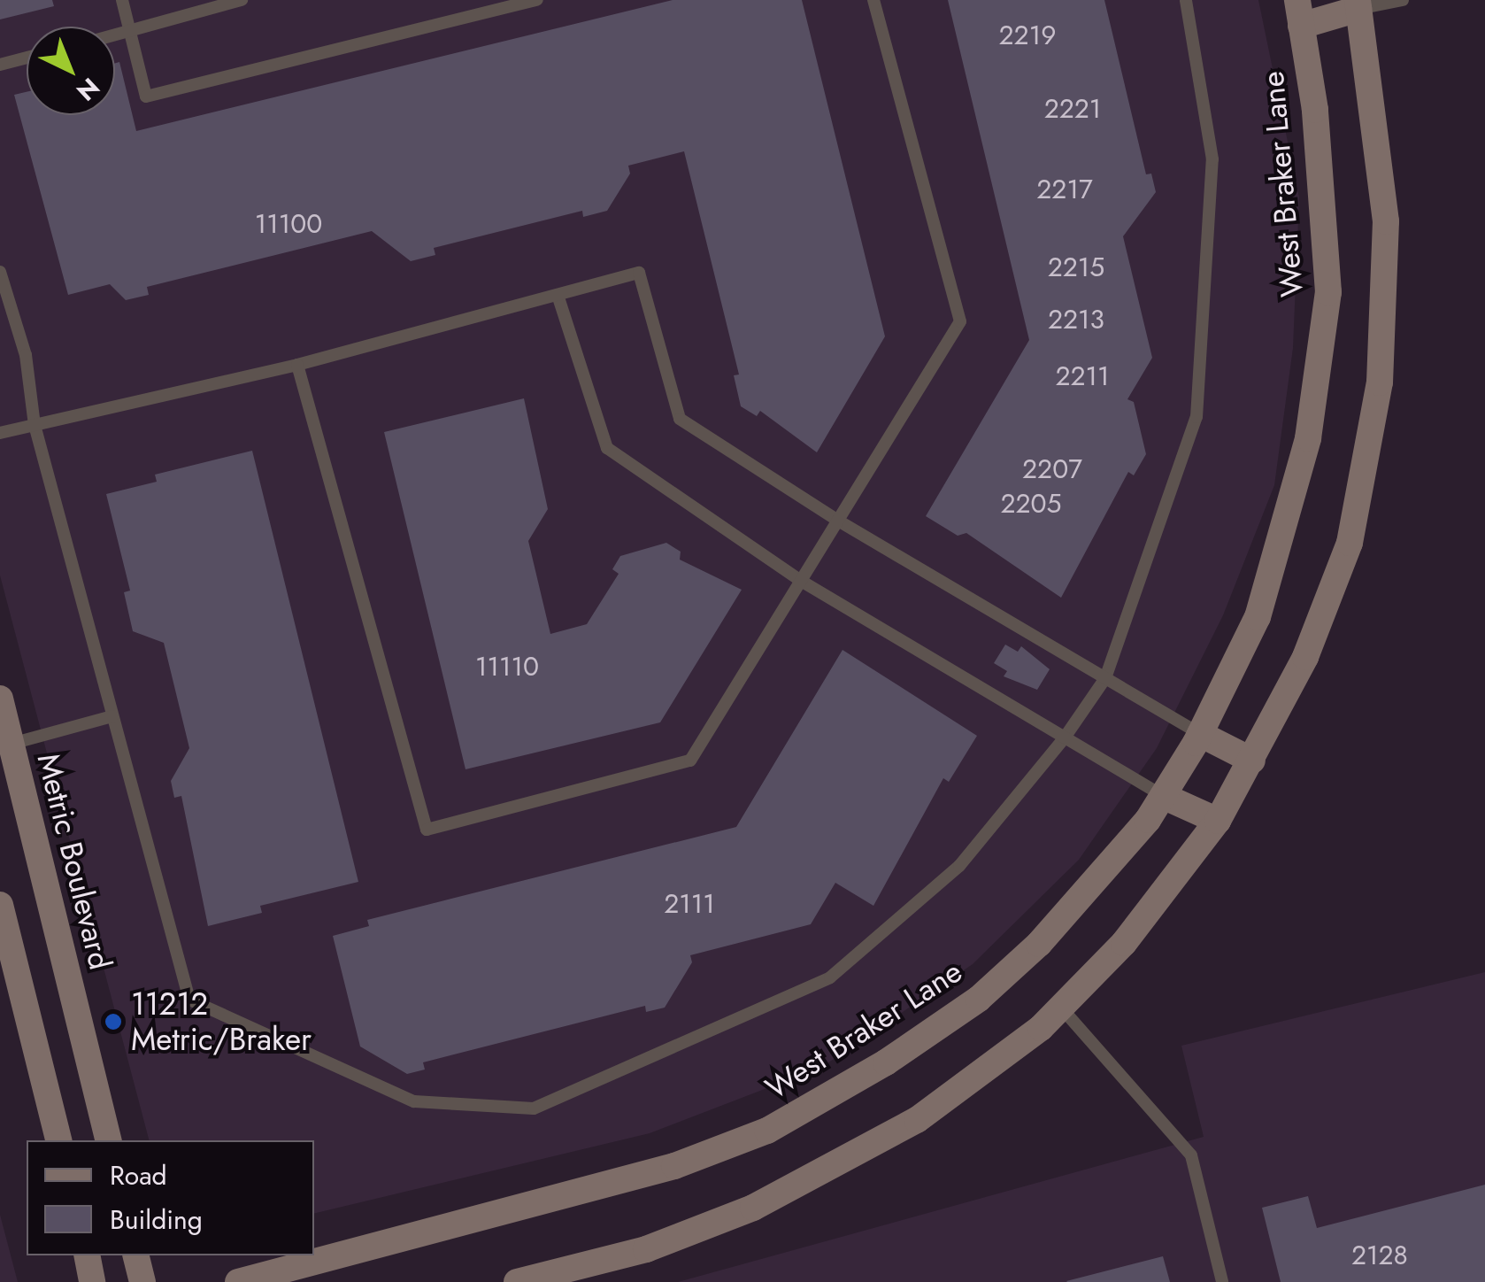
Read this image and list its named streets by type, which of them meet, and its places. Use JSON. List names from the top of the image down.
{
  "streets": {
    "main road": ["West Braker Lane", "Metric Boulevard"]
  },
  "places": ["11212 Metric/Braker"],
  "house_numbers": [
    "2219",
    "2221",
    "2217",
    "11100",
    "2215",
    "2213",
    "2211",
    "2207",
    "2205",
    "11110",
    "2111",
    "2128"
  ],
  "legend": ["Road", "Building"],
  "north": "bottom right"
}
